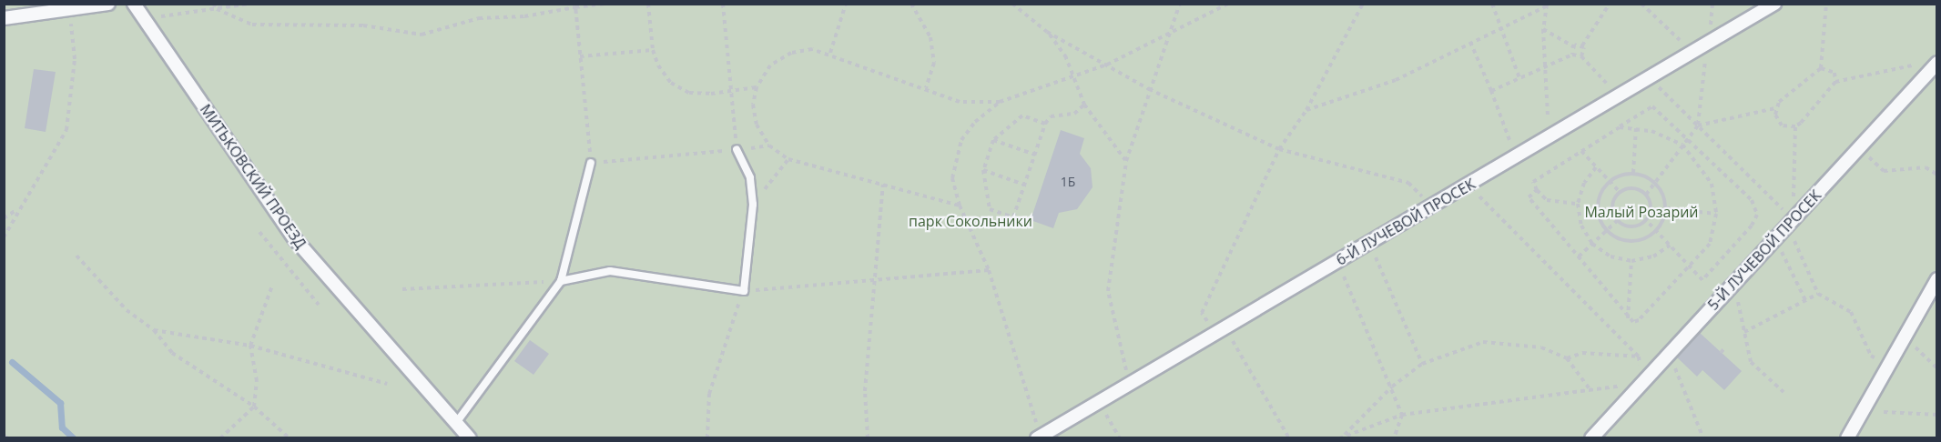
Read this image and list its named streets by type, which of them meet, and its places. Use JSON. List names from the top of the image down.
{
  "streets": {
    "street": ["МИТЬКОВСКИЙ ПРОЕЗД", "6-Й ЛУЧЕВОЙ ПРОСЕК", "5-Й ЛУЧЕВОЙ ПРОСЕК"]
  },
  "parks": ["Малый Розарий", "парк Сокольники"],
  "house_numbers": ["1Б"]
}
